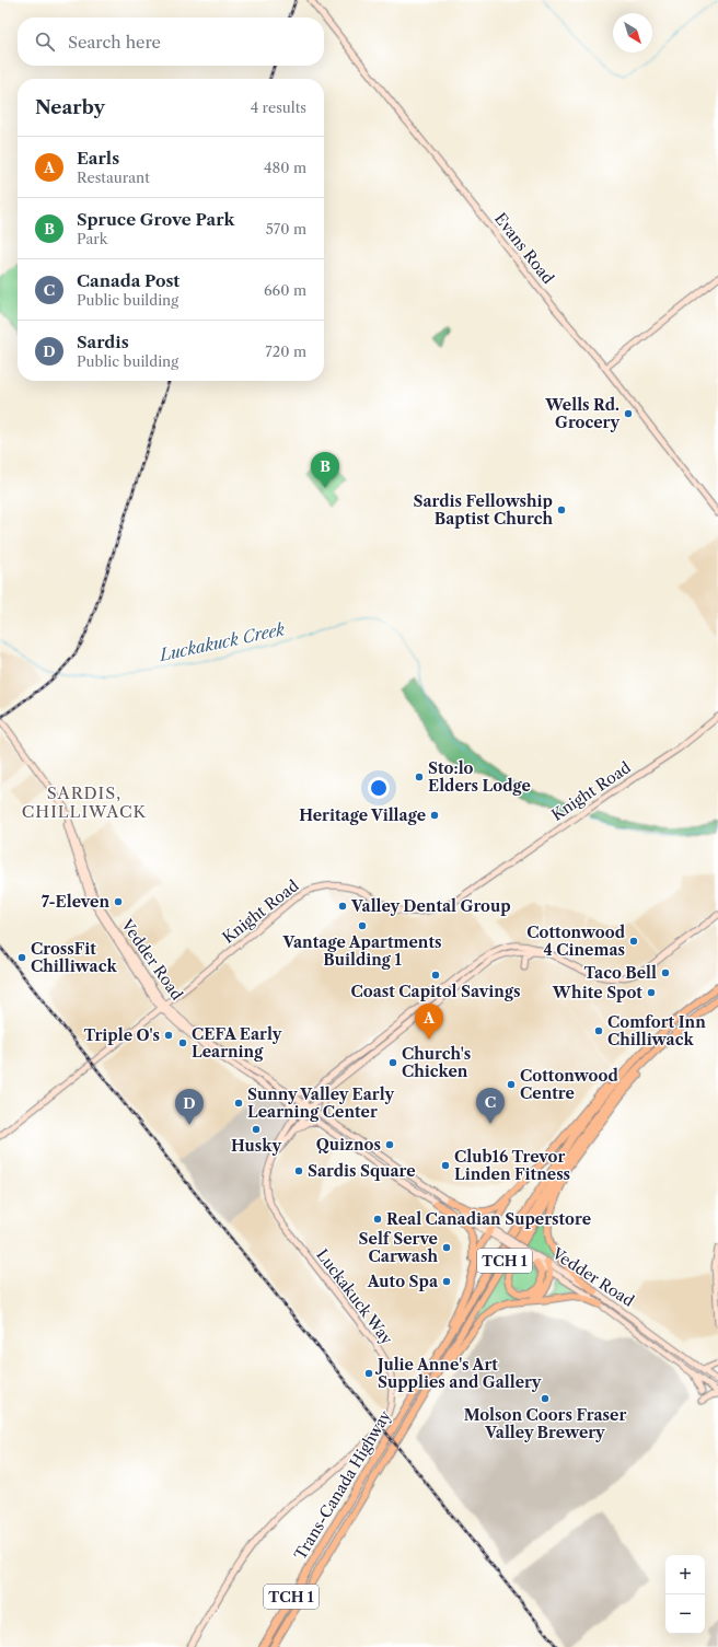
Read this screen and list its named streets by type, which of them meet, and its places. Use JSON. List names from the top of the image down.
{
  "streets": {
    "highway": ["TCH 1", "Trans-Canada Highway"],
    "street": [
      "Evans Road",
      "Knight Road",
      "Vedder Road",
      "Luckakuck Way"
    ]
  },
  "crossings": [
    ["Knight Road", "Vedder Road"],
    ["Vedder Road", "Luckakuck Way"]
  ],
  "districts": ["SARDIS, CHILLIWACK"],
  "water": ["Luckakuck Creek"],
  "places": [
    "Wells Rd. Grocery",
    "Sardis Fellowship Baptist Church",
    "Sto:lo Elders Lodge",
    "Heritage Village",
    "7-Eleven",
    "Valley Dental Group",
    "Vantage Apartments Building 1",
    "Cottonwood 4 Cinemas",
    "CrossFit Chilliwack",
    "Taco Bell",
    "Coast Capitol Savings",
    "White Spot",
    "Comfort Inn Chilliwack",
    "Triple O's",
    "CEFA Early Learning",
    "Church's Chicken",
    "Cottonwood Centre",
    "Sunny Valley Early Learning Center",
    "Husky",
    "Quiznos",
    "Club16 Trevor Linden Fitness",
    "Sardis Square",
    "Real Canadian Superstore",
    "Self Serve Carwash",
    "Auto Spa",
    "Julie Anne's Art Supplies and Gallery",
    "Molson Coors Fraser Valley Brewery"
  ],
  "north": "bottom right",
  "page": {
    "search": "Search here",
    "heading": ["Nearby", "4 results"],
    "list": [
      {
        "mark": "A",
        "name": "Earls",
        "note": "Restaurant",
        "value": "480 m"
      },
      {
        "mark": "B",
        "name": "Spruce Grove Park",
        "note": "Park",
        "value": "570 m"
      },
      {
        "mark": "C",
        "name": "Canada Post",
        "note": "Public building",
        "value": "660 m"
      },
      {
        "mark": "D",
        "name": "Sardis",
        "note": "Public building",
        "value": "720 m"
      }
    ],
    "pins": [
      "B",
      "A",
      "C",
      "D"
    ],
    "map_buttons": ["+", "−"]
  }
}
